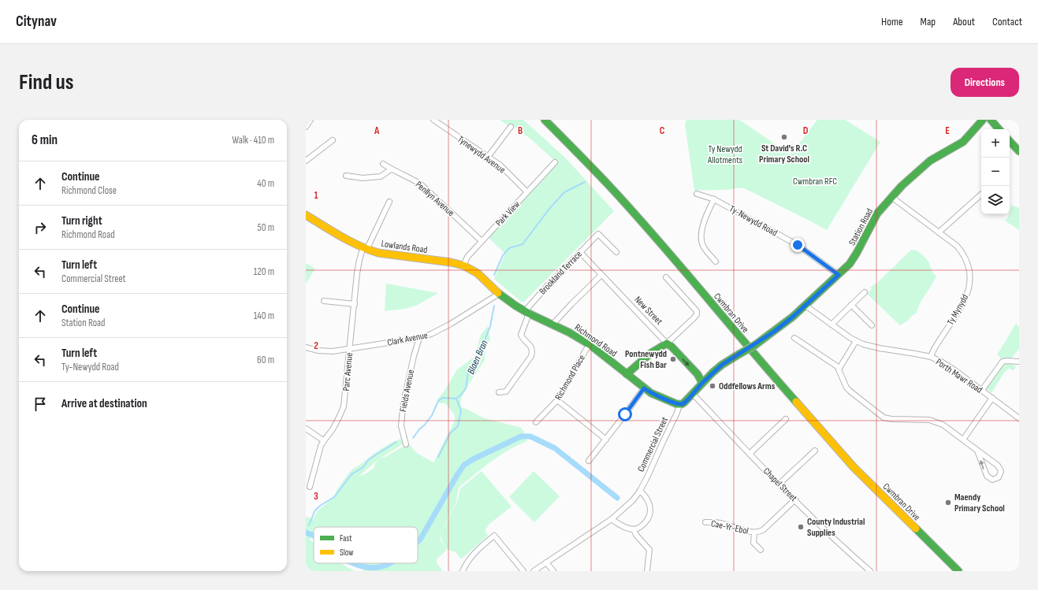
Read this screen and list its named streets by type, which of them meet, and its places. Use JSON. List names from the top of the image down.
{
  "streets": {
    "street": [
      "Tynewydd Avenue",
      "Penllyn Avenue",
      "Park View",
      "Ty-Newydd Road",
      "Station Road",
      "Lowlands Road",
      "Brookland Terrace",
      "Ty Mynydd",
      "New Street",
      "Cwmbran Drive",
      "Clark Avenue",
      "Richmond Road",
      "Parc Avenue",
      "Porth Mawr Road",
      "Richmond Place",
      "Fields Avenue",
      "Commercial Street",
      "Chapel Street",
      "Cae-Yr-Ebol"
    ]
  },
  "crossings": [
    ["Tynewydd Avenue", "Park View"],
    ["Penllyn Avenue", "Park View"],
    ["Park View", "Lowlands Road"],
    ["Ty-Newydd Road", "Station Road"],
    ["Station Road", "Ty Mynydd"],
    ["Station Road", "New Street"],
    ["Station Road", "Porth Mawr Road"],
    ["Lowlands Road", "Clark Avenue"],
    ["Lowlands Road", "Richmond Road"],
    ["Lowlands Road", "Parc Avenue"],
    ["Brookland Terrace", "New Street"],
    ["Brookland Terrace", "Richmond Road"],
    ["Ty Mynydd", "Porth Mawr Road"],
    ["Clark Avenue", "Richmond Road"],
    ["Clark Avenue", "Parc Avenue"],
    ["Clark Avenue", "Fields Avenue"],
    ["Richmond Road", "Richmond Place"],
    ["Richmond Road", "Commercial Street"],
    ["Chapel Street", "Cae-Yr-Ebol"]
  ],
  "water": ["Blaen Bran"],
  "parks": ["Ty Newydd Allotments", "Cwmbran RFC"],
  "places": [
    "St David's R.C Primary School",
    "Pontnewydd Fish Bar",
    "Oddfellows Arms",
    "Maendy Primary School",
    "County Industrial Supplies"
  ],
  "legend": ["Fast", "Slow"],
  "page": {
    "header": "Citynav",
    "nav": [
      "Home",
      "Map",
      "About",
      "Contact"
    ],
    "buttons": "Directions",
    "title": "Find us",
    "heading": ["6 min", "Walk · 410 m"],
    "map_buttons": ["+", "−"],
    "list": [
      ["Continue", "Richmond Close", "40 m"],
      ["Turn right", "Richmond Road", "50 m"],
      ["Turn left", "Commercial Street", "120 m"],
      ["Continue", "Station Road", "140 m"],
      ["Turn left", "Ty-Newydd Road", "60 m"],
      "Arrive at destination"
    ]
  },
  "grid": {
    "columns": [
      "A",
      "B",
      "C",
      "D",
      "E"
    ],
    "rows": ["1", "2", "3"]
  }
}
